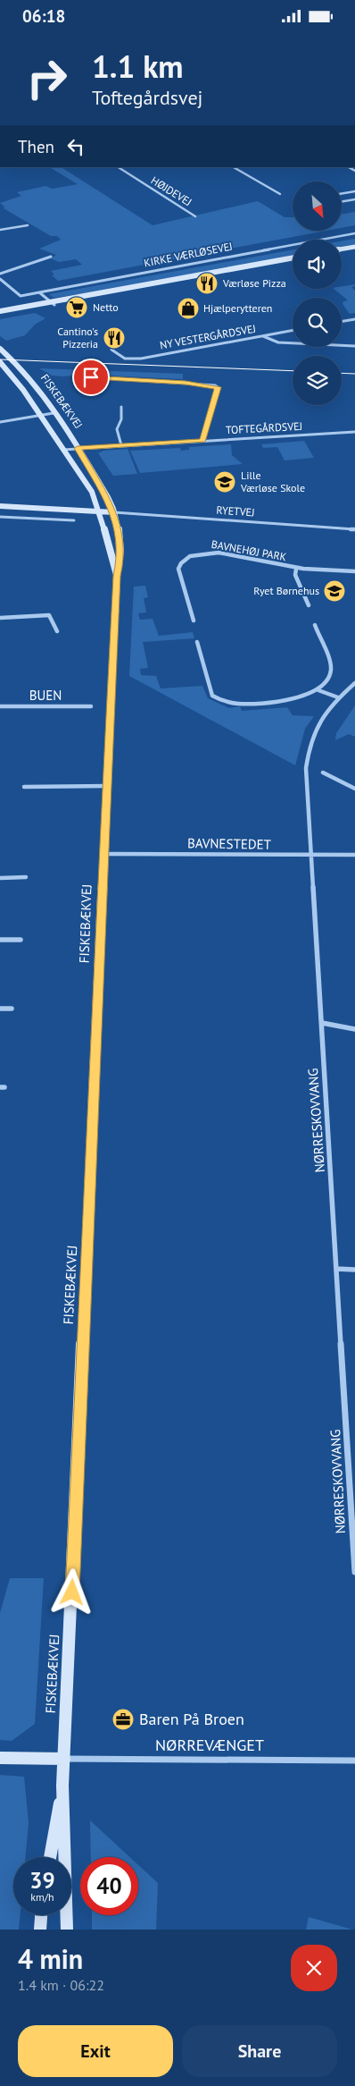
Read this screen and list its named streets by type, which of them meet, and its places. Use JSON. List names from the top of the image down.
{
  "streets": {
    "street": [
      "HØJDEVEJ",
      "KIRKE VÆRLØSEVEJ",
      "NY VESTERGÅRDSVEJ",
      "FISKEBÆKVEJ",
      "TOFTEGÅRDSVEJ",
      "RYETVEJ",
      "BAVNEHØJ PARK",
      "BUEN",
      "BAVNESTEDET",
      "NØRRESKOVVANG",
      "NØRREVÆNGET"
    ]
  },
  "crossings": [
    ["FISKEBÆKVEJ", "TOFTEGÅRDSVEJ"],
    ["FISKEBÆKVEJ", "RYETVEJ"],
    ["FISKEBÆKVEJ", "BAVNESTEDET"],
    ["FISKEBÆKVEJ", "NØRREVÆNGET"],
    ["BAVNESTEDET", "NØRRESKOVVANG"]
  ],
  "places": {
    "restaurant": ["Værløse Pizza", "Cantino's Pizzeria"],
    "supermarket": ["Netto"],
    "shop": ["Hjælperytteren"],
    "school or university": ["Lille Værløse Skole", "Ryet Børnehus"],
    "office": ["Baren På Broen"]
  },
  "north": "bottom right",
  "page": {
    "status": "06:18",
    "turn": ["1.1 km", "Toftegårdsvej"],
    "then": "Then",
    "speed": "39 km/h",
    "limit": "40",
    "heading": ["4 min", "1.4 km · 06:22"],
    "buttons": ["Exit", "Share"]
  }
}
